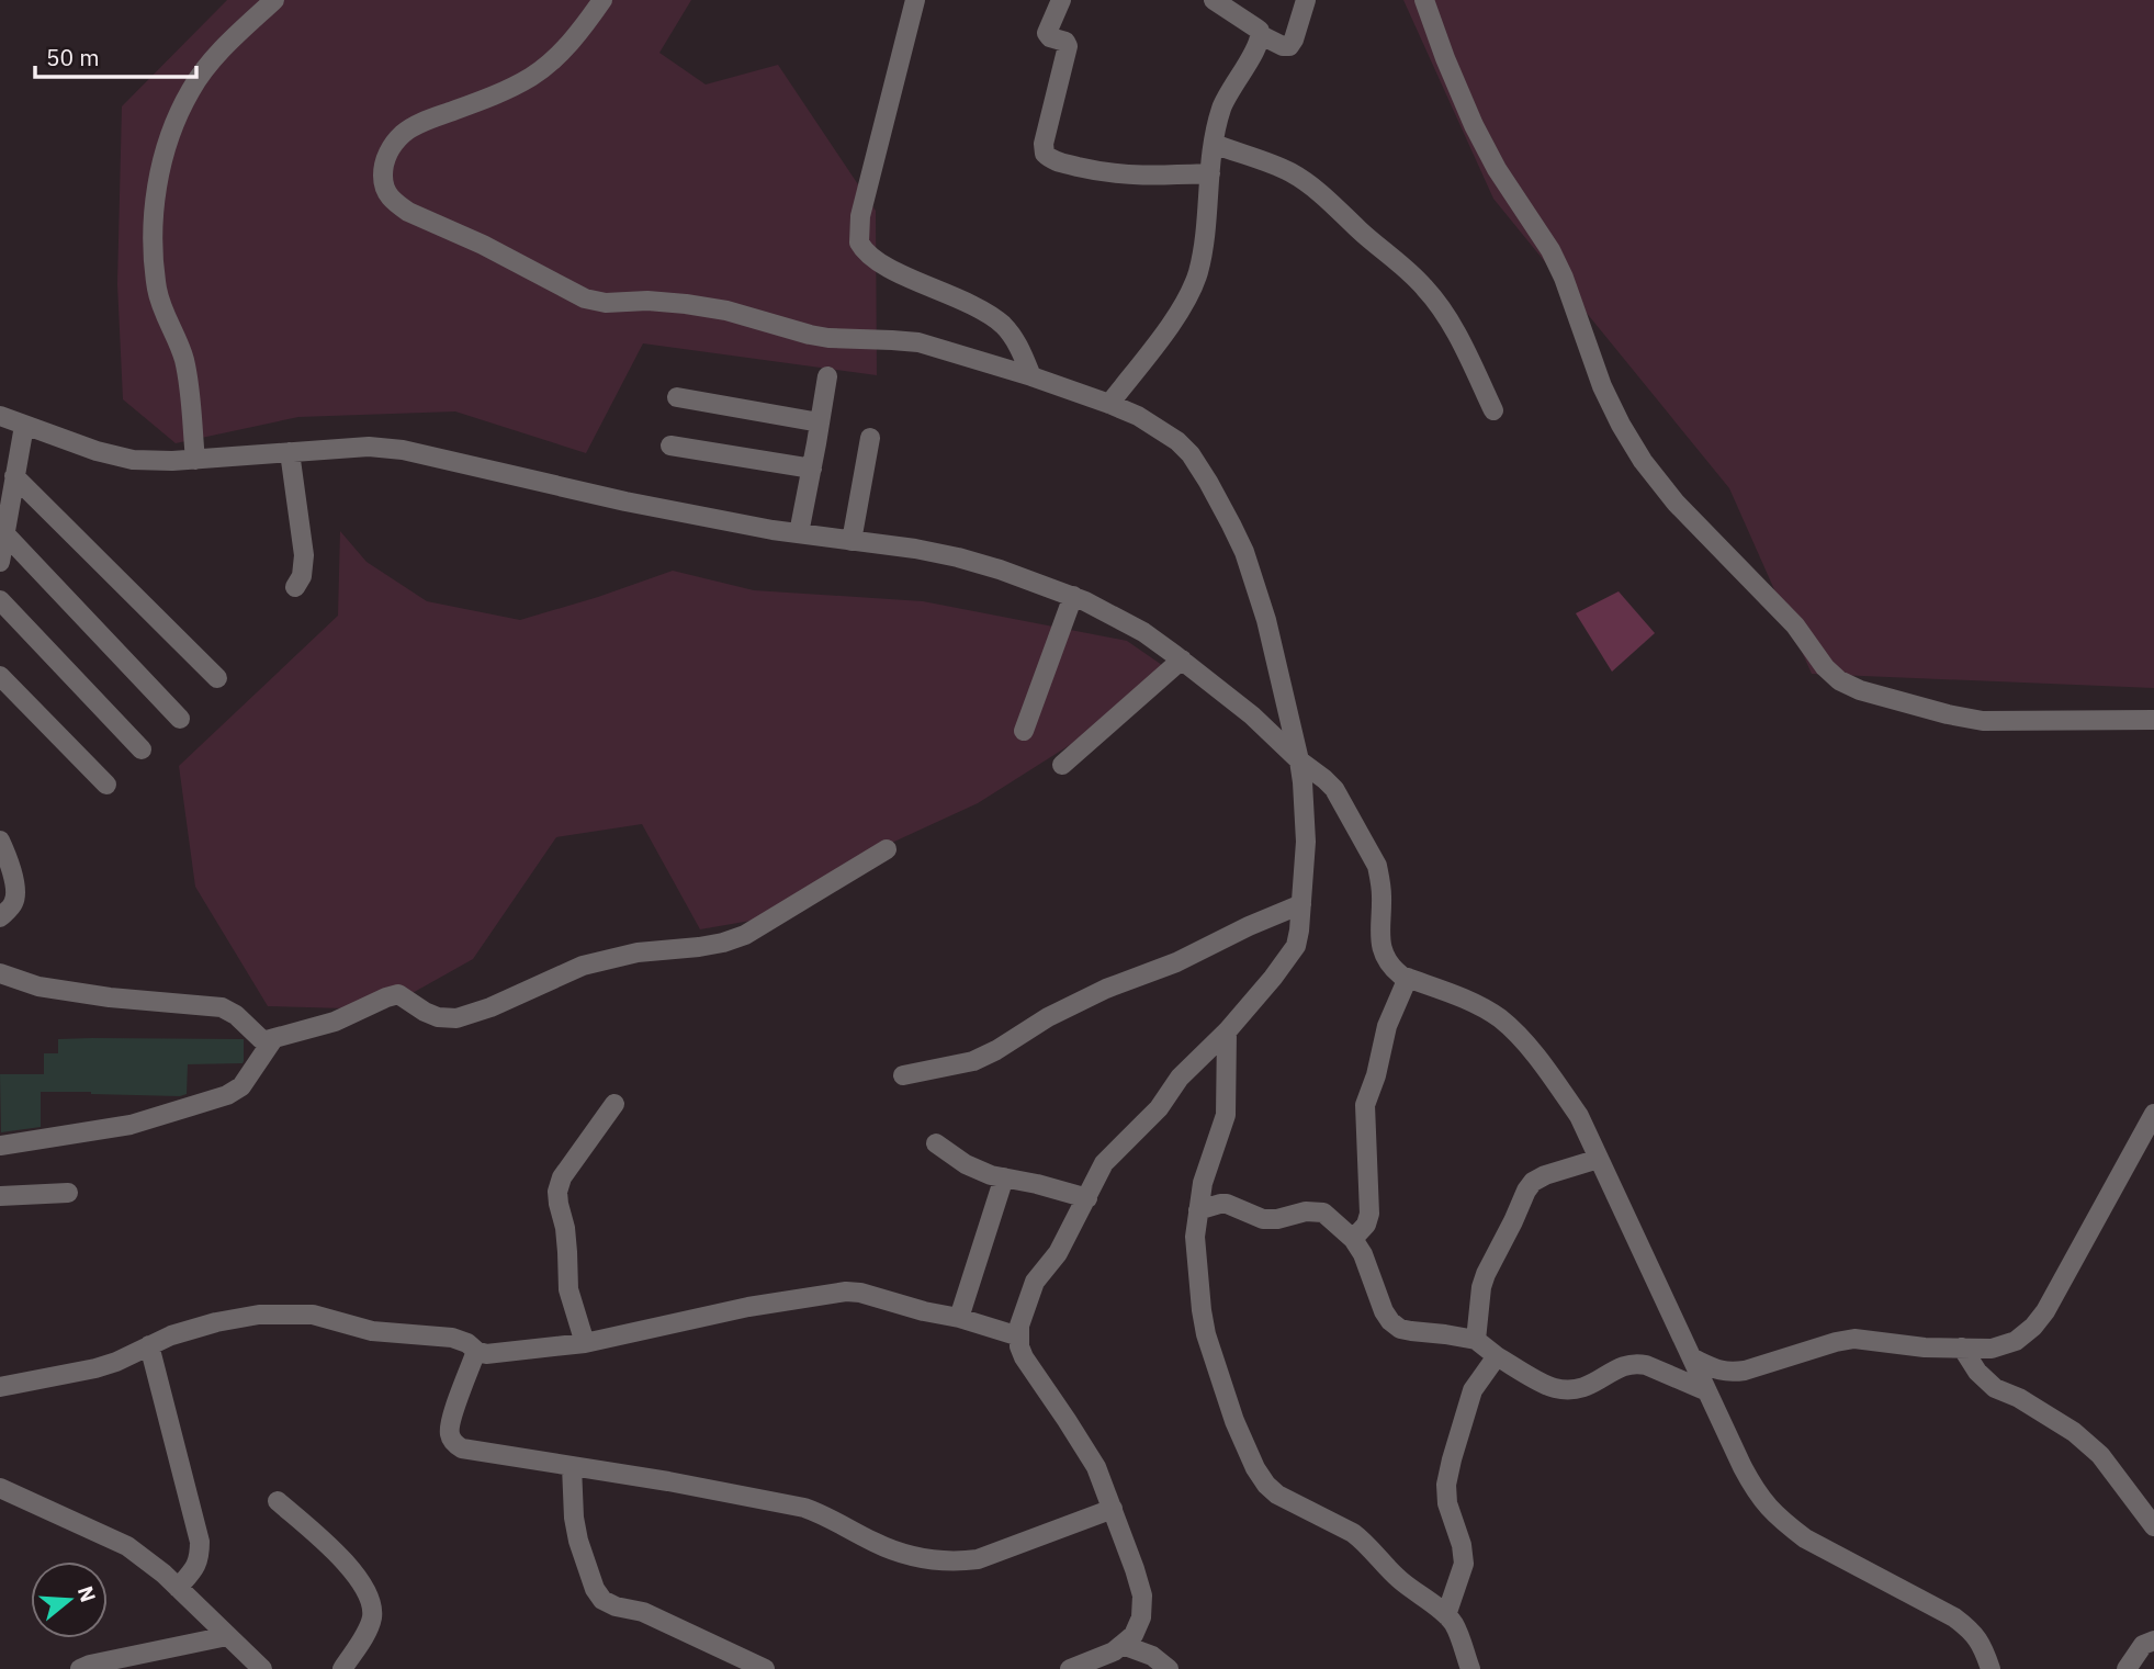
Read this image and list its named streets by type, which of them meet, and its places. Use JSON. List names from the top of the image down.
{
  "scale_bar": "50 m",
  "north": "right"
}
